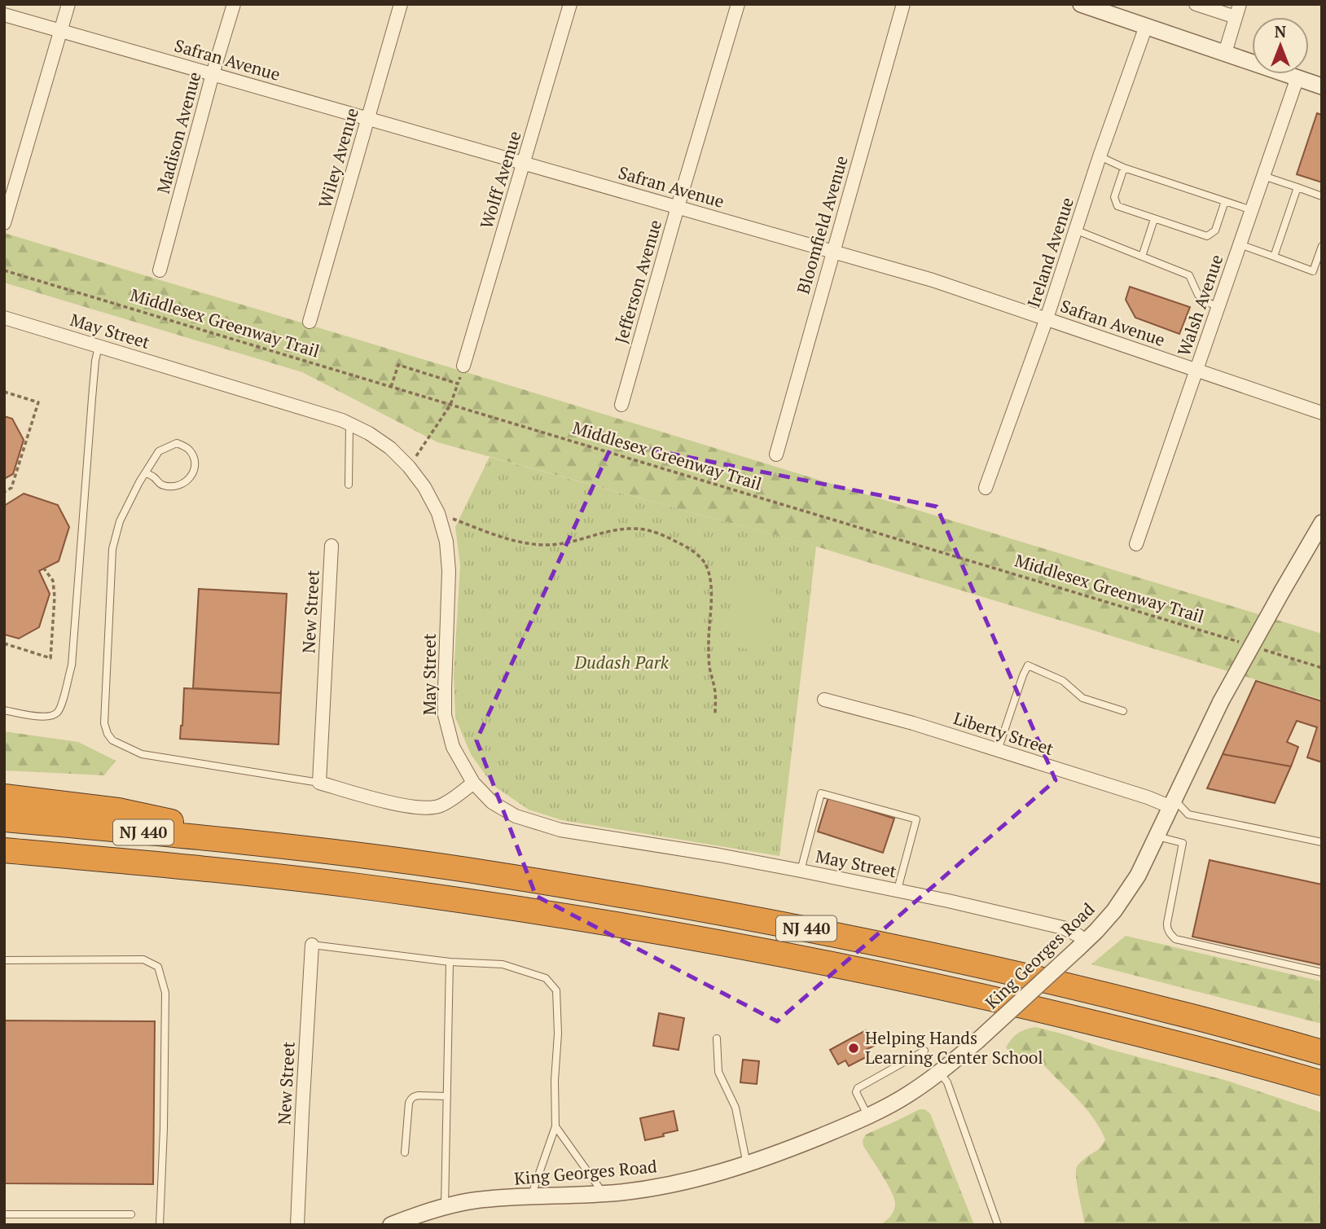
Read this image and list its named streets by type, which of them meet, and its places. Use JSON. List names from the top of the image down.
{
  "streets": {
    "highway": ["NJ 440"],
    "street": [
      "Safran Avenue",
      "Madison Avenue",
      "Wiley Avenue",
      "Wolff Avenue",
      "Bloomfield Avenue",
      "Ireland Avenue",
      "Jefferson Avenue",
      "Walsh Avenue",
      "May Street",
      "New Street",
      "Liberty Street",
      "King Georges Road"
    ],
    "path": ["Middlesex Greenway Trail"]
  },
  "crossings": [
    ["Safran Avenue", "Madison Avenue"],
    ["Safran Avenue", "Wiley Avenue"],
    ["Safran Avenue", "Wolff Avenue"],
    ["Safran Avenue", "Bloomfield Avenue"],
    ["Safran Avenue", "Ireland Avenue"],
    ["Safran Avenue", "Jefferson Avenue"],
    ["Safran Avenue", "Walsh Avenue"],
    ["May Street", "King Georges Road"],
    ["Liberty Street", "King Georges Road"]
  ],
  "parks": ["Dudash Park"],
  "places": ["Helping Hands Learning Center School"],
  "north": "top"
}
